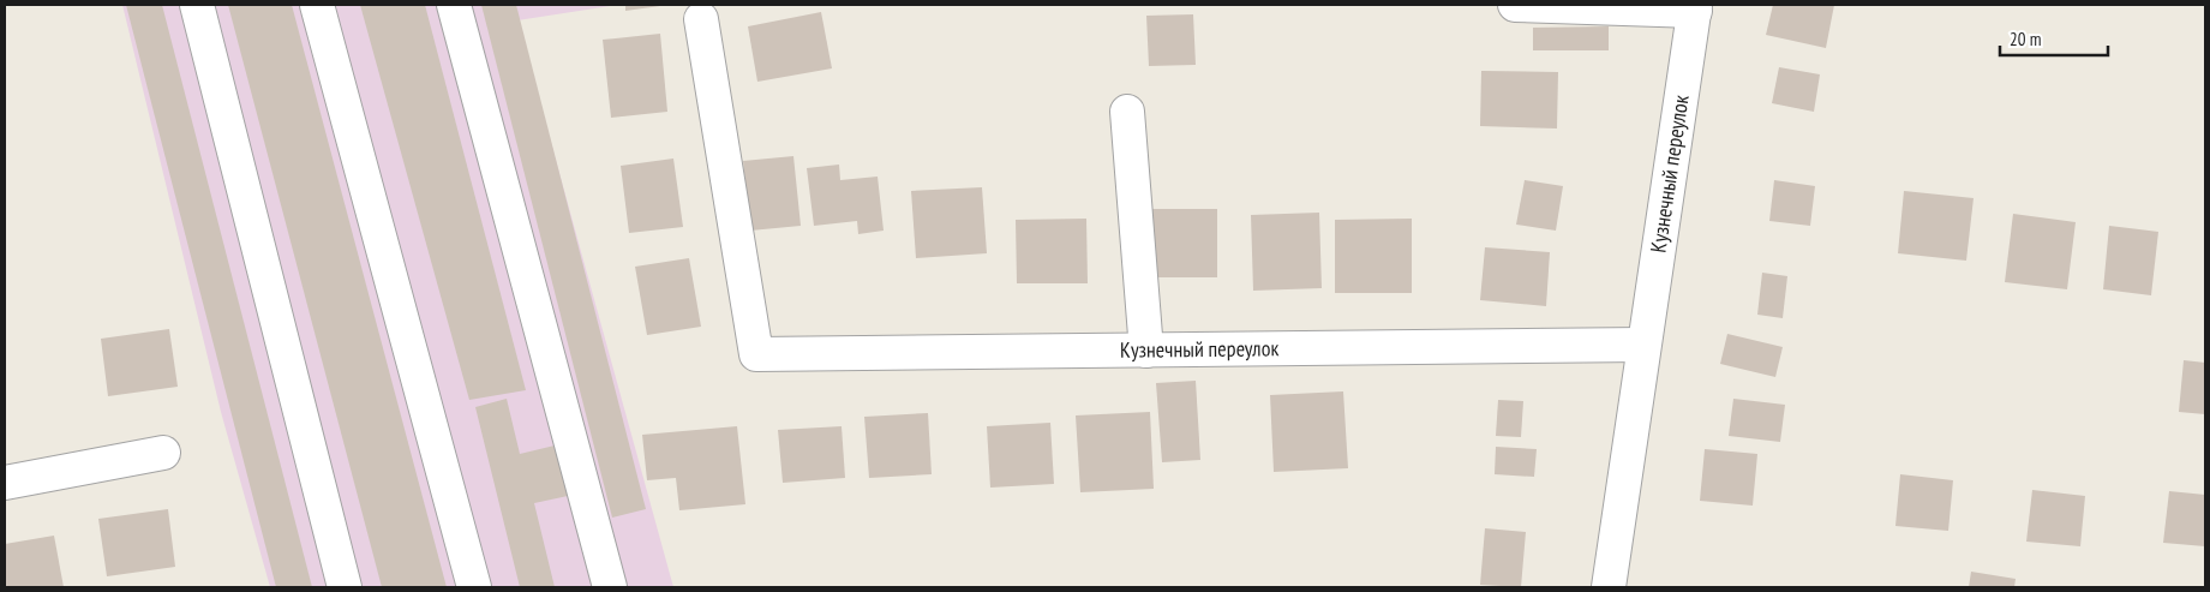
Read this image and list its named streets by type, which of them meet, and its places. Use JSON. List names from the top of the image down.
{
  "streets": {
    "street": ["Кузнечный переулок"]
  },
  "scale_bar": "20 m"
}
